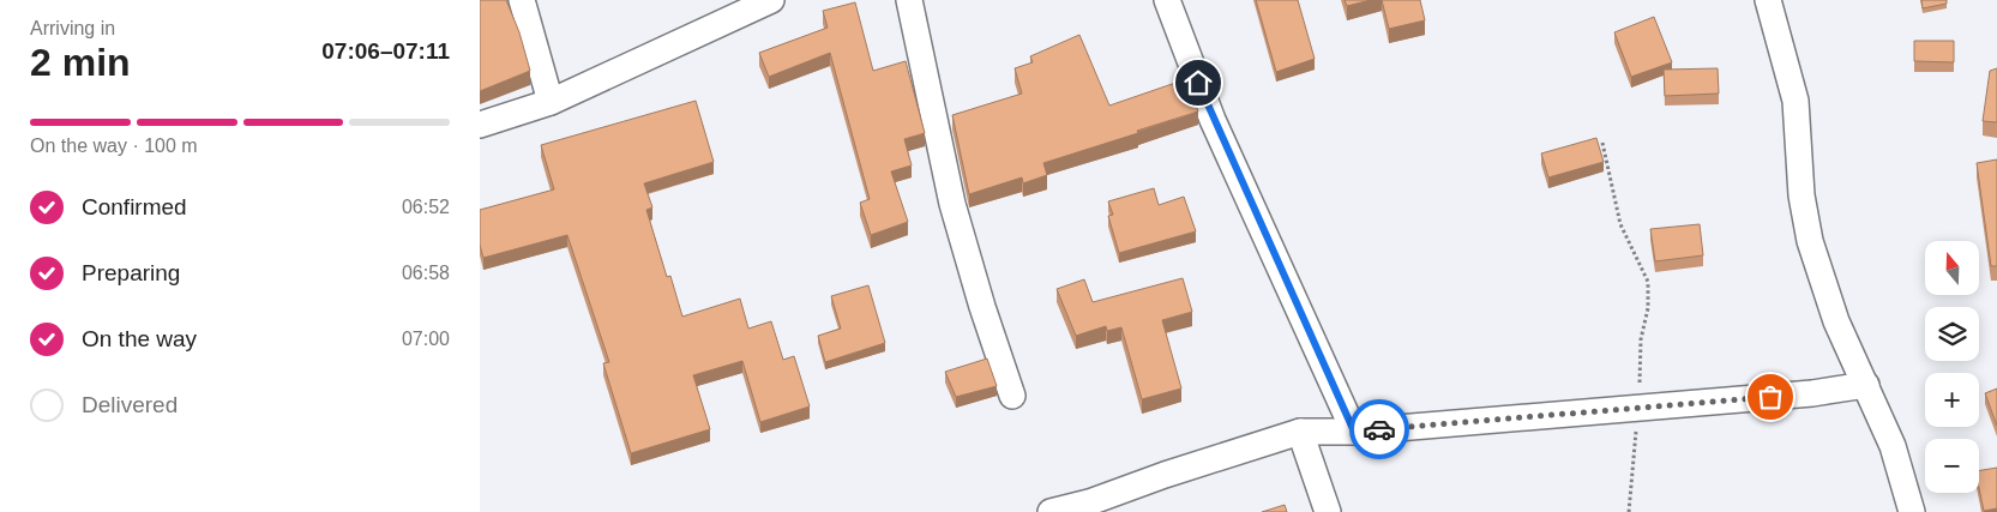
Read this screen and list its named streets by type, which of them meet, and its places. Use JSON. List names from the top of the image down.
{
  "north": "top",
  "page": {
    "heading": ["2 min", "Arriving in", "07:06–07:11"],
    "bar": "On the way · 100 m",
    "list": [
      ["Confirmed", "06:52"],
      ["Preparing", "06:58"],
      ["On the way", "07:00"],
      "Delivered"
    ],
    "map_buttons": ["+", "−"]
  }
}
